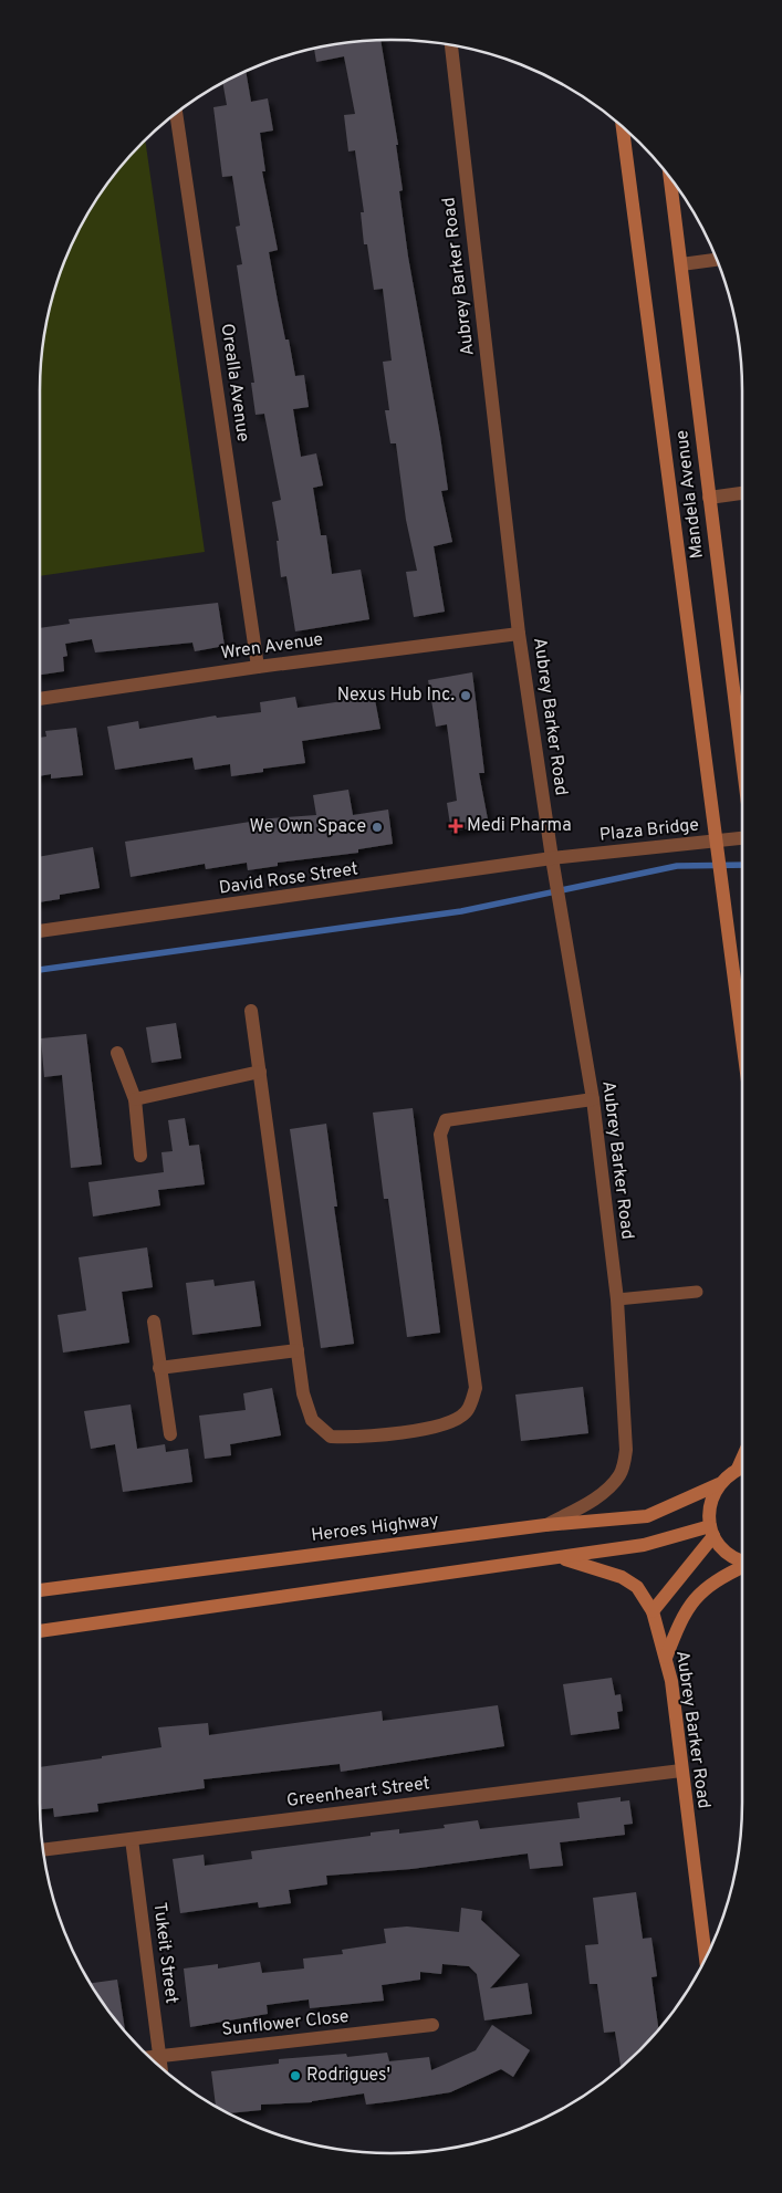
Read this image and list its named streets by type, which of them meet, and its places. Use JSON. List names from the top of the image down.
{
  "streets": {
    "main road": ["Aubrey Barker Road", "Mandela Avenue", "Heroes Highway"],
    "street": [
      "Orealla Avenue",
      "Wren Avenue",
      "Plaza Bridge",
      "David Rose Street",
      "Greenheart Street",
      "Tukeit Street",
      "Sunflower Close"
    ]
  },
  "crossings": [
    ["Aubrey Barker Road", "Wren Avenue"],
    ["Aubrey Barker Road", "Plaza Bridge"],
    ["Aubrey Barker Road", "David Rose Street"],
    ["Aubrey Barker Road", "Heroes Highway"],
    ["Aubrey Barker Road", "Greenheart Street"],
    ["Orealla Avenue", "Wren Avenue"],
    ["Plaza Bridge", "David Rose Street"],
    ["Greenheart Street", "Tukeit Street"],
    ["Tukeit Street", "Sunflower Close"]
  ],
  "places": {
    "other": ["Nexus Hub Inc.", "We Own Space", "Rodrigues'"],
    "health": ["Medi Pharma"]
  }
}
